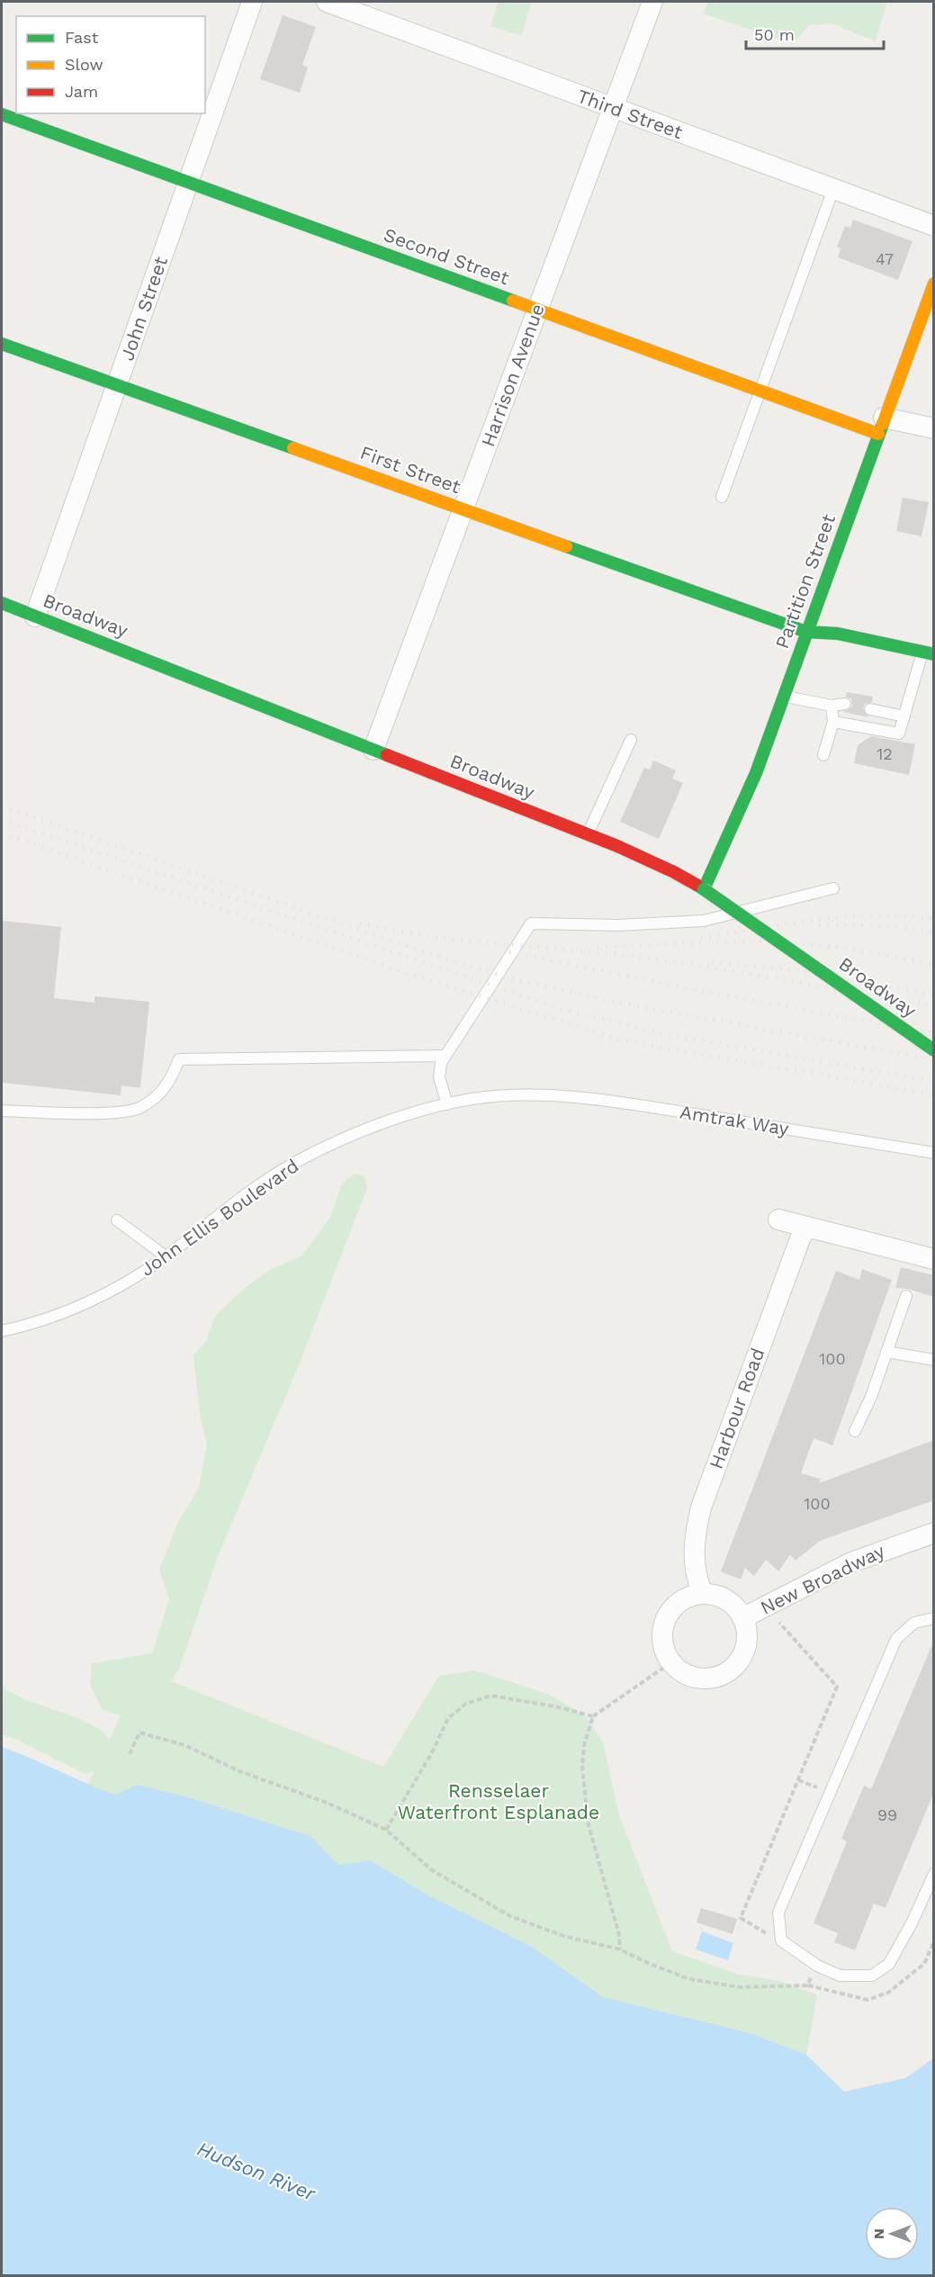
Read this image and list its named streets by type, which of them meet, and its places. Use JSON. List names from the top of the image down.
{
  "streets": {
    "street": [
      "Third Street",
      "Second Street",
      "John Street",
      "Harrison Avenue",
      "First Street",
      "Partition Street",
      "Broadway",
      "Harbour Road",
      "New Broadway"
    ],
    "lane": ["Amtrak Way", "John Ellis Boulevard"]
  },
  "crossings": [
    ["Third Street", "Harrison Avenue"],
    ["Second Street", "John Street"],
    ["Second Street", "Harrison Avenue"],
    ["Second Street", "Partition Street"],
    ["John Street", "First Street"],
    ["John Street", "Broadway"],
    ["Harrison Avenue", "First Street"],
    ["Harrison Avenue", "Broadway"],
    ["First Street", "Partition Street"],
    ["Partition Street", "Broadway"],
    ["Amtrak Way", "John Ellis Boulevard"],
    ["Harbour Road", "New Broadway"]
  ],
  "water": ["Hudson River"],
  "parks": ["Rensselaer Waterfront Esplanade"],
  "house_numbers": [
    "47",
    "12",
    "100",
    "100",
    "99"
  ],
  "legend": ["Fast", "Slow", "Jam"],
  "scale_bar": "50 m",
  "north": "left"
}
